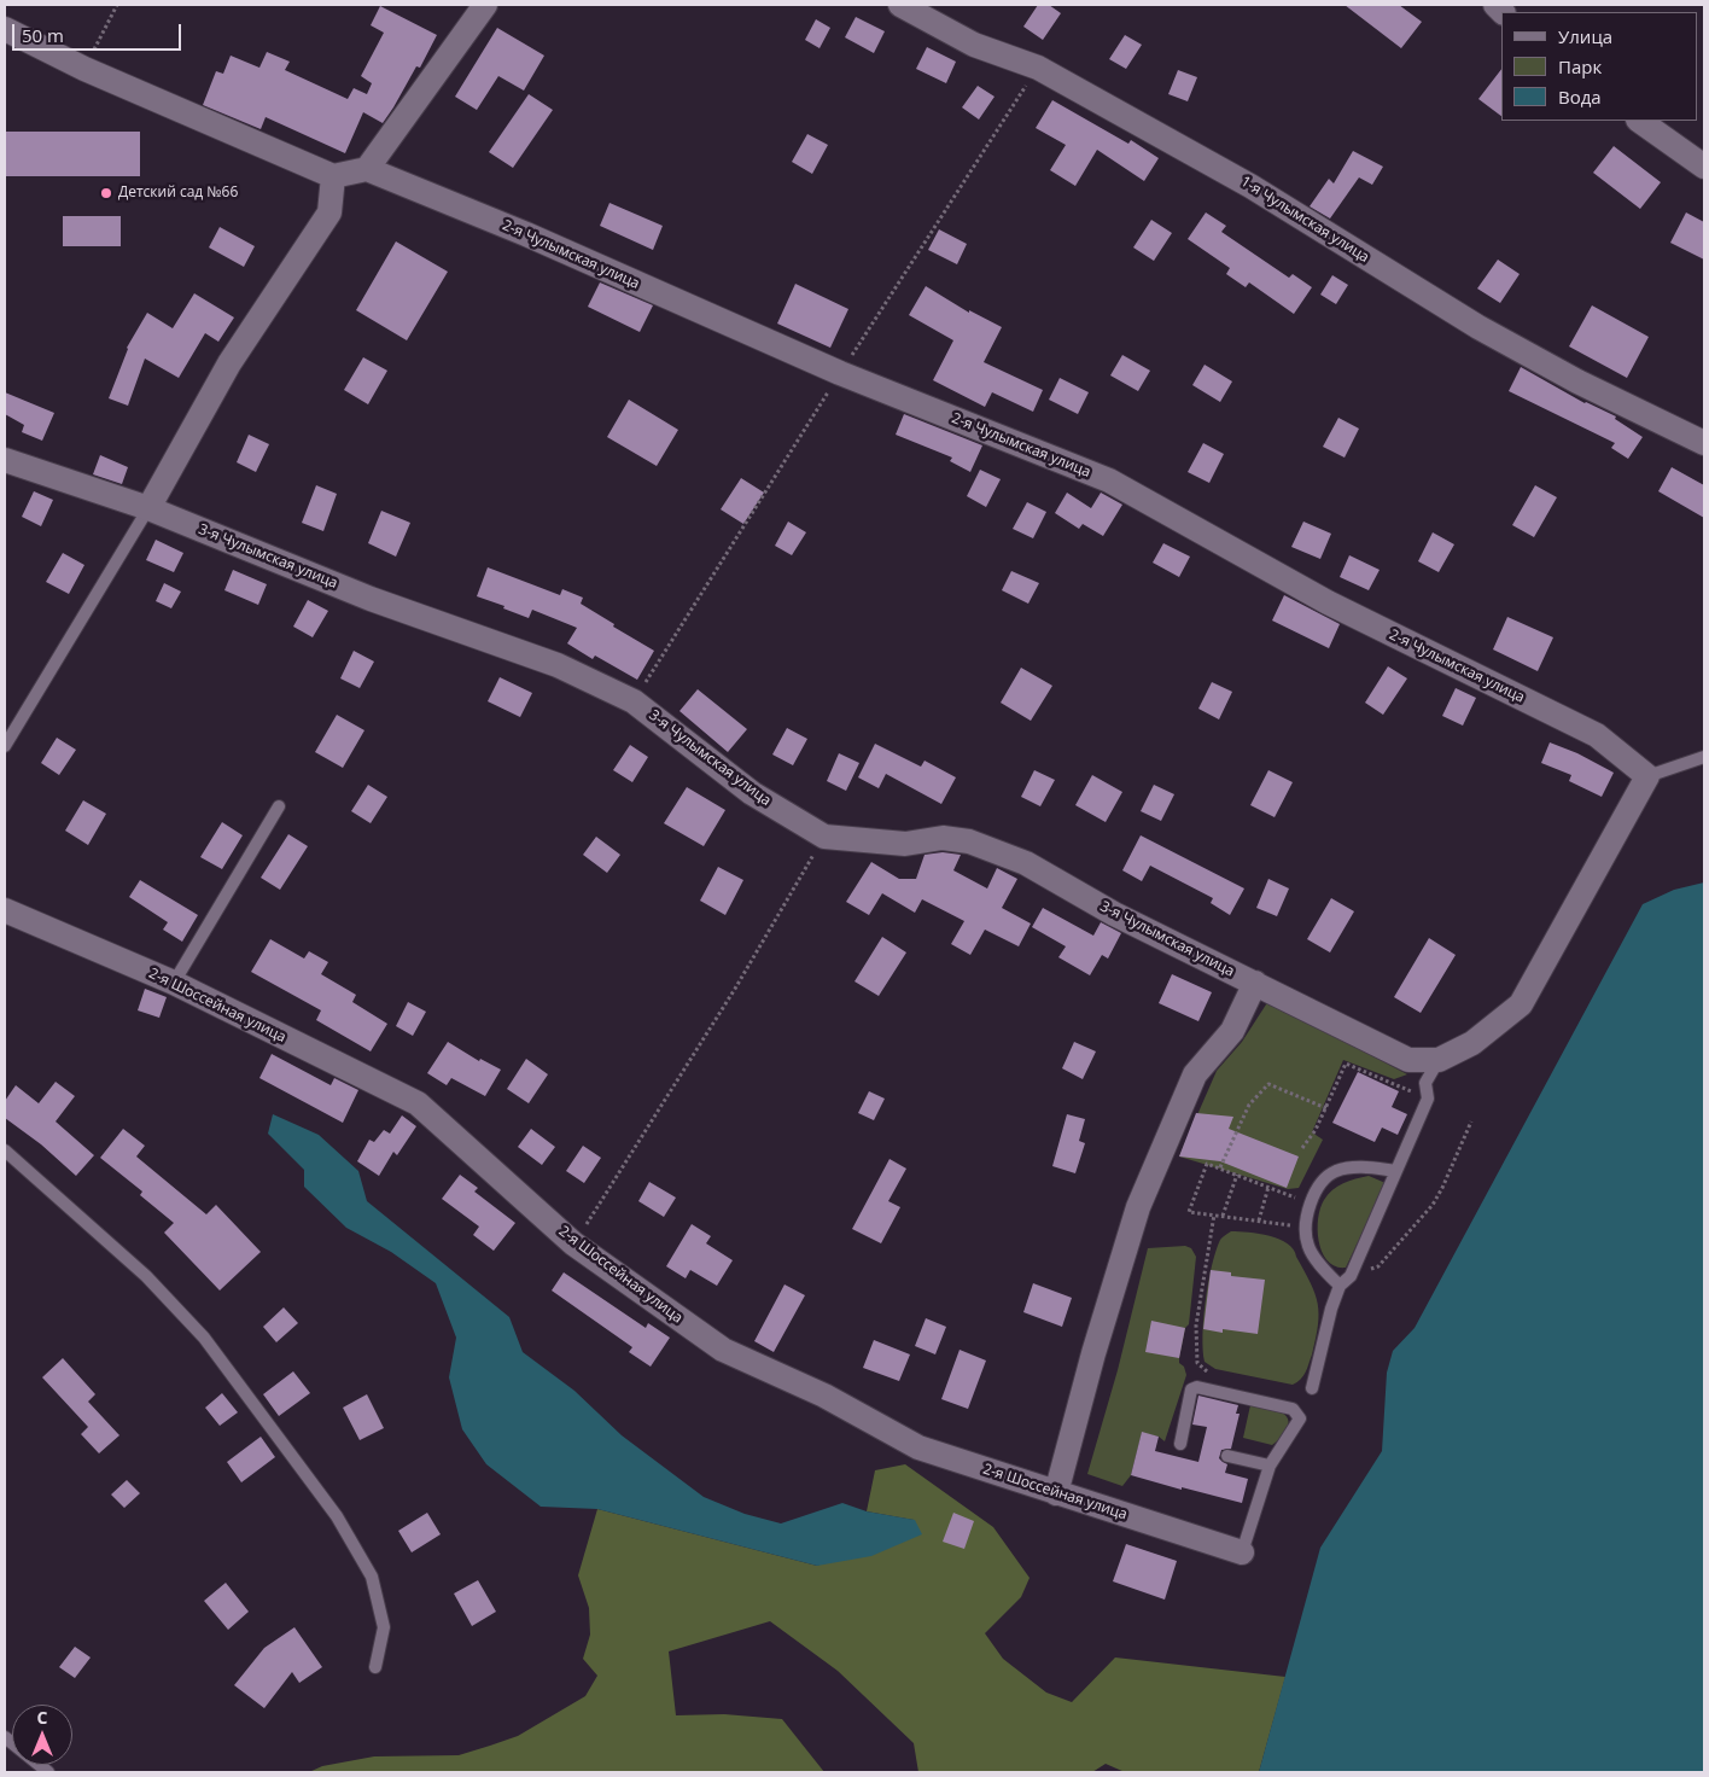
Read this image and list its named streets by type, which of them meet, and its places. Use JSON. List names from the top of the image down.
{
  "streets": {
    "street": [
      "1-я Чулымская улица",
      "2-я Чулымская улица",
      "3-я Чулымская улица",
      "2-я Шоссейная улица"
    ]
  },
  "crossings": [
    ["2-я Чулымская улица", "3-я Чулымская улица"]
  ],
  "places": ["Детский сад №66"],
  "legend": ["Улица", "Парк", "Вода"],
  "scale_bar": "50 m",
  "north": "top"
}
